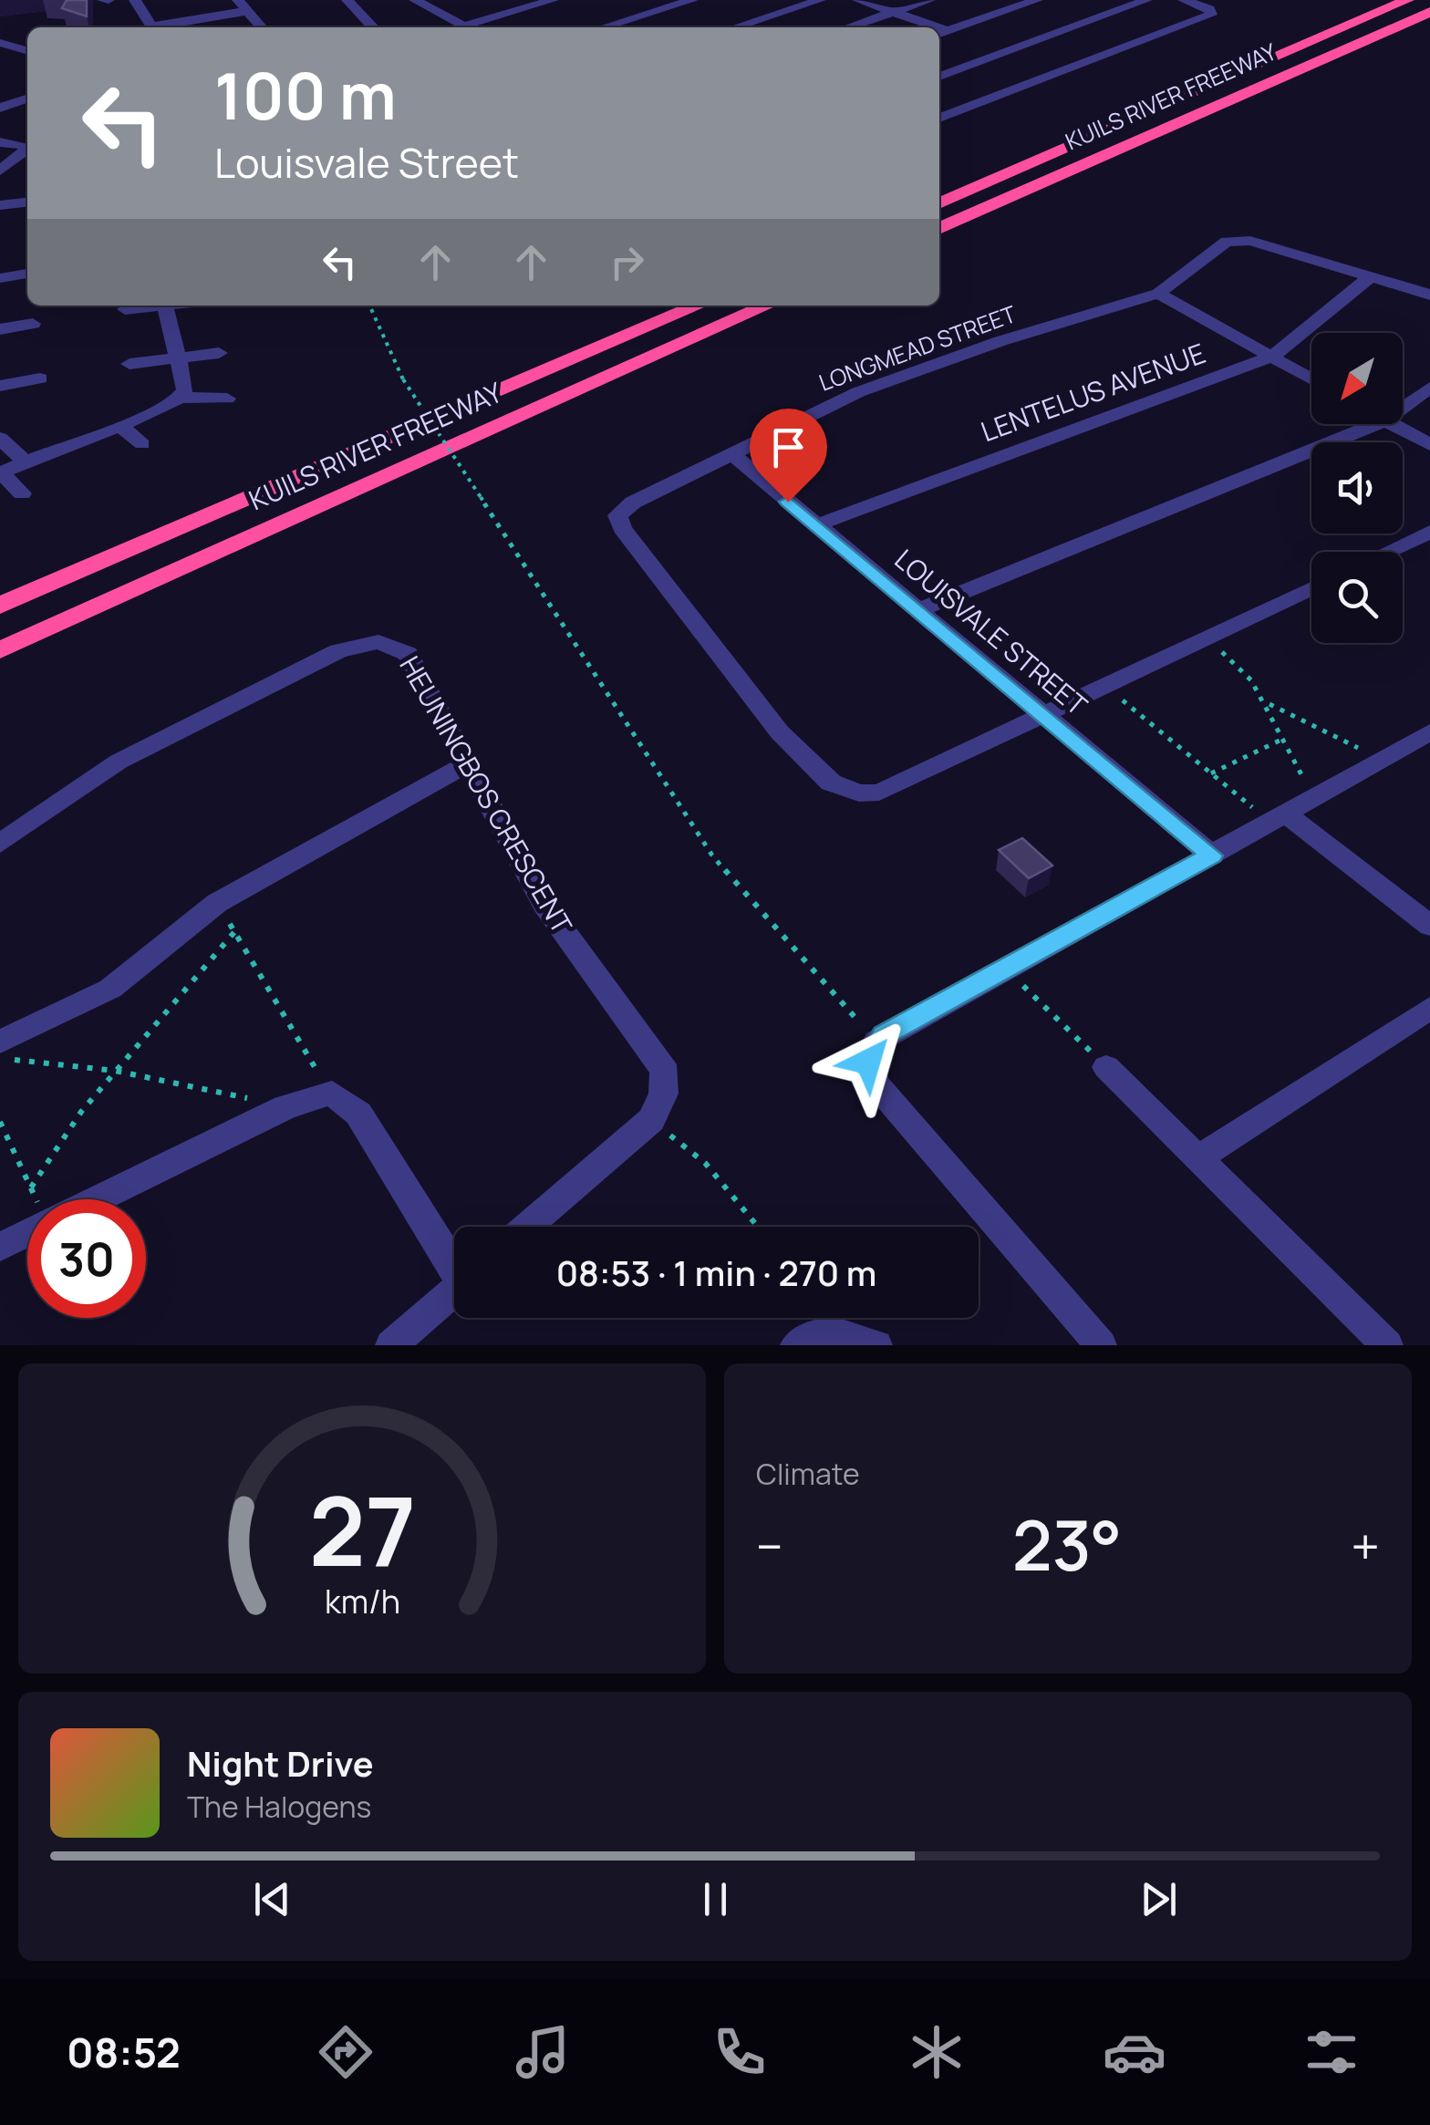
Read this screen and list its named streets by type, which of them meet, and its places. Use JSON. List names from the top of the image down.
{
  "streets": {
    "highway": ["KUILS RIVER FREEWAY"],
    "street": [
      "LONGMEAD STREET",
      "LENTELUS AVENUE",
      "LOUISVALE STREET",
      "HEUNINGBOS CRESCENT"
    ]
  },
  "crossings": [
    ["LONGMEAD STREET", "LENTELUS AVENUE"],
    ["LONGMEAD STREET", "LOUISVALE STREET"],
    ["LENTELUS AVENUE", "LOUISVALE STREET"]
  ],
  "north": "bottom left",
  "page": {
    "turn": ["100 m", "Louisvale Street"],
    "limit": "30",
    "trip": "08:53 · 1 min · 270 m",
    "tile": "Climate",
    "heat": ["−", "23°", "+"],
    "song": ["Night Drive", "The Halogens"],
    "tabs": "08:52",
    "gauge": ["27", "km/h"]
  }
}
